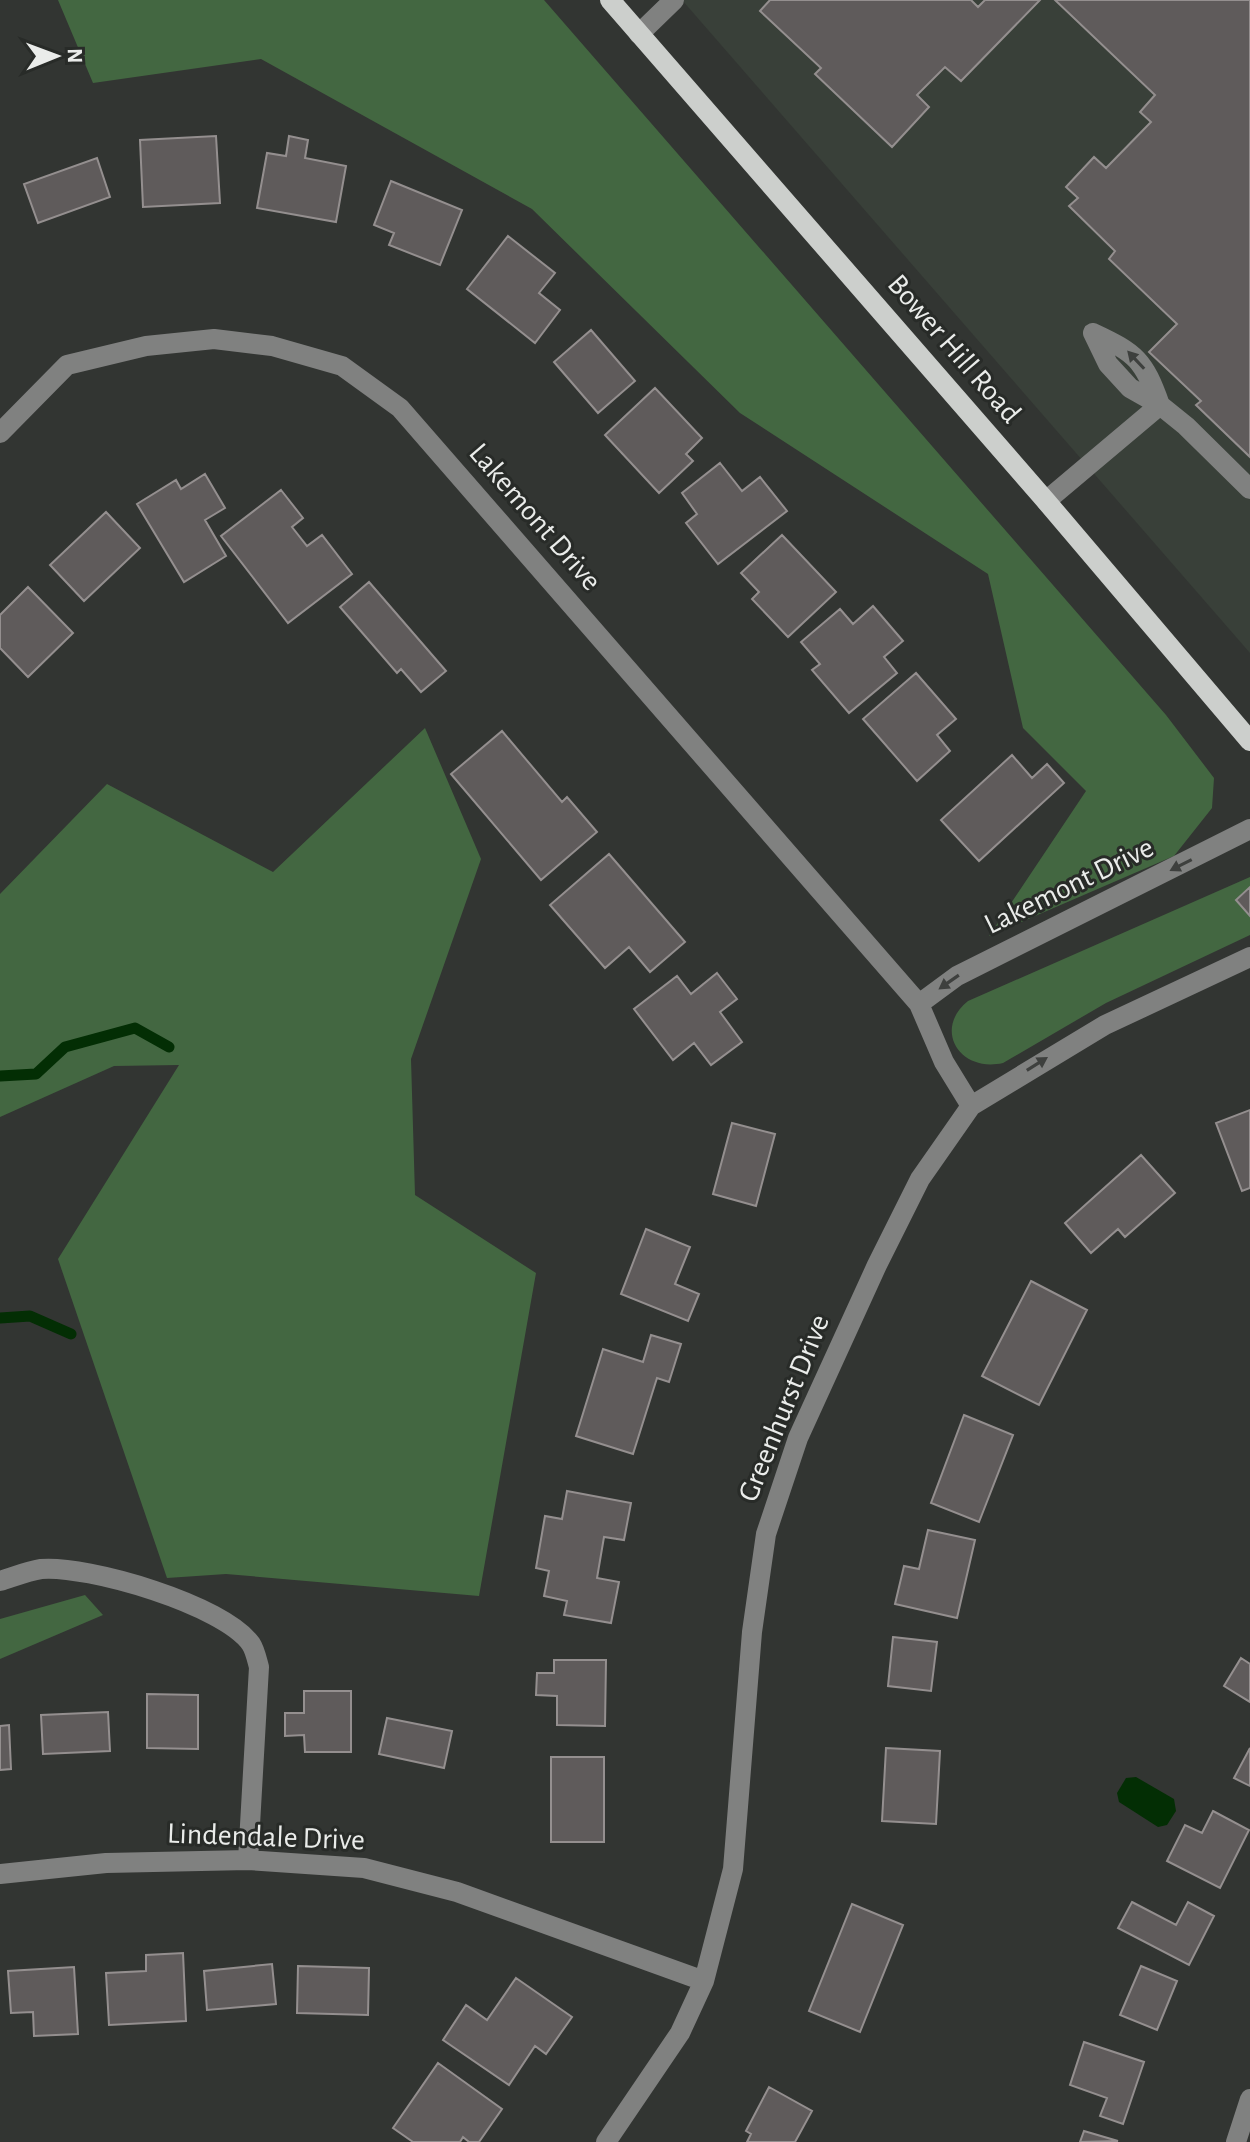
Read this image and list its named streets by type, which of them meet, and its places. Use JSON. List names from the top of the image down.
{
  "streets": {
    "main road": ["Bower Hill Road"],
    "street": ["Lakemont Drive", "Greenhurst Drive", "Lindendale Drive"]
  },
  "crossings": [
    ["Lakemont Drive", "Greenhurst Drive"],
    ["Greenhurst Drive", "Lindendale Drive"]
  ],
  "north": "right"
}
